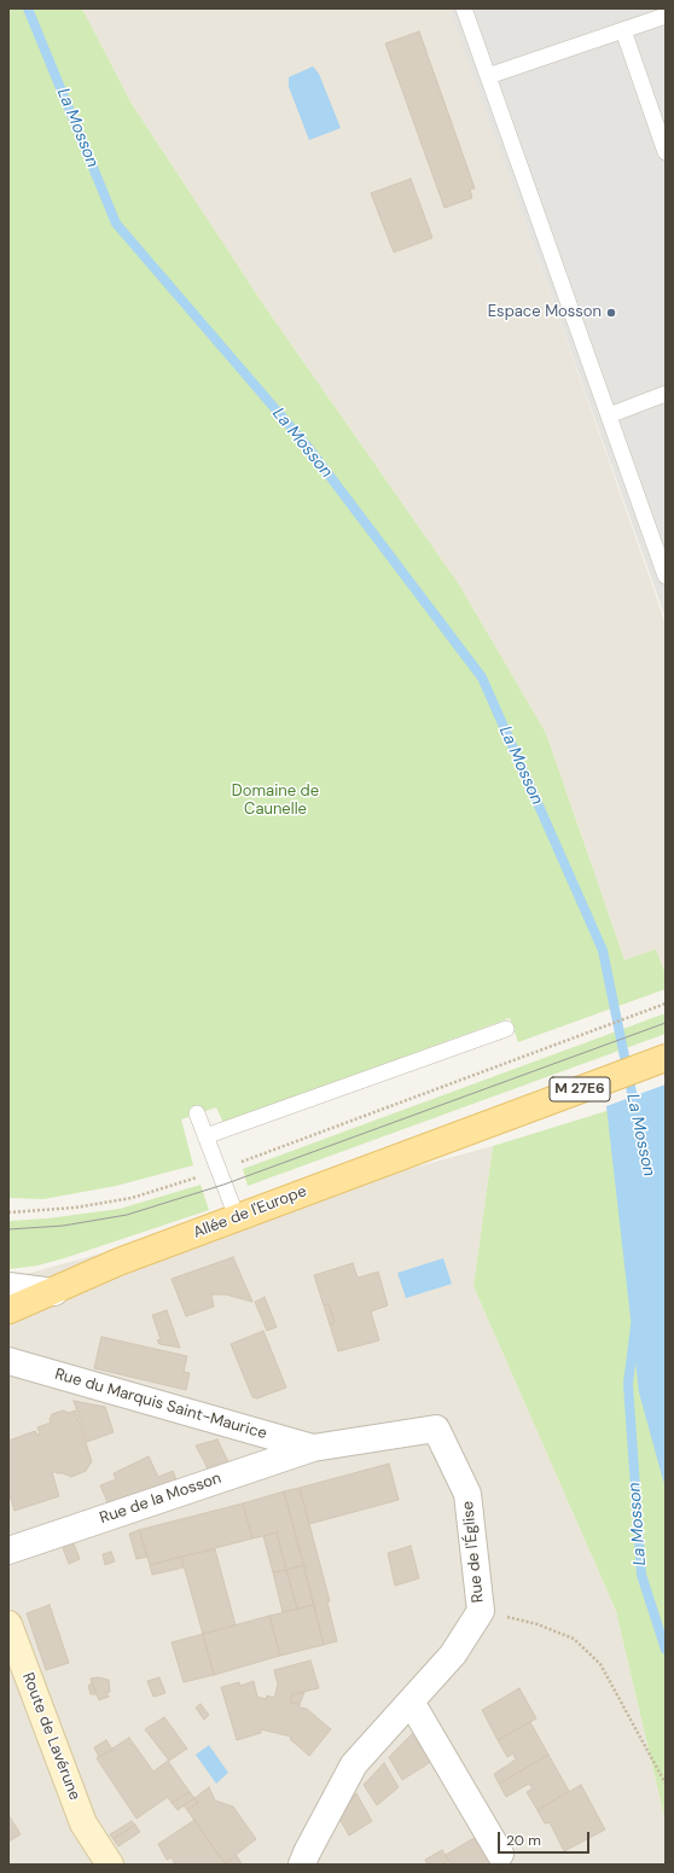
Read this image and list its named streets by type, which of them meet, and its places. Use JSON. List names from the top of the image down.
{
  "streets": {
    "main road": ["M 27E6", "Allée de l'Europe"],
    "street": [
      "Rue du Marquis Saint-Maurice",
      "Rue de la Mosson",
      "Rue de l'Église",
      "Route de Lavérune"
    ]
  },
  "crossings": [
    ["Rue du Marquis Saint-Maurice", "Rue de la Mosson"],
    ["Rue du Marquis Saint-Maurice", "Rue de l'Église"],
    ["Rue de la Mosson", "Rue de l'Église"]
  ],
  "water": ["La Mosson"],
  "parks": ["Domaine de Caunelle"],
  "places": ["Espace Mosson"],
  "scale_bar": "20 m"
}
